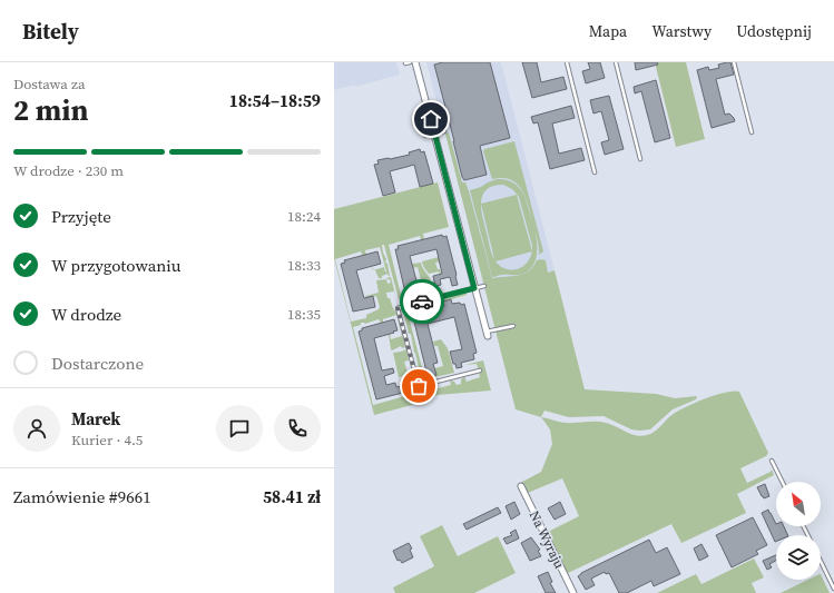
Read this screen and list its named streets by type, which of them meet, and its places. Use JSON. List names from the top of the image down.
{
  "streets": {
    "street": ["Na Wyraju"]
  },
  "north": "top left",
  "page": {
    "header": "Bitely",
    "nav": ["Mapa", "Warstwy", "Udostępnij"],
    "heading": ["2 min", "Dostawa za", "18:54–18:59"],
    "panel": [
      "Marek",
      "Kurier · 4.5",
      "Zamówienie #9661",
      "58.41 zł"
    ],
    "bar": "W drodze · 230 m",
    "list": [
      ["Przyjęte", "18:24"],
      ["W przygotowaniu", "18:33"],
      ["W drodze", "18:35"],
      "Dostarczone"
    ]
  }
}
